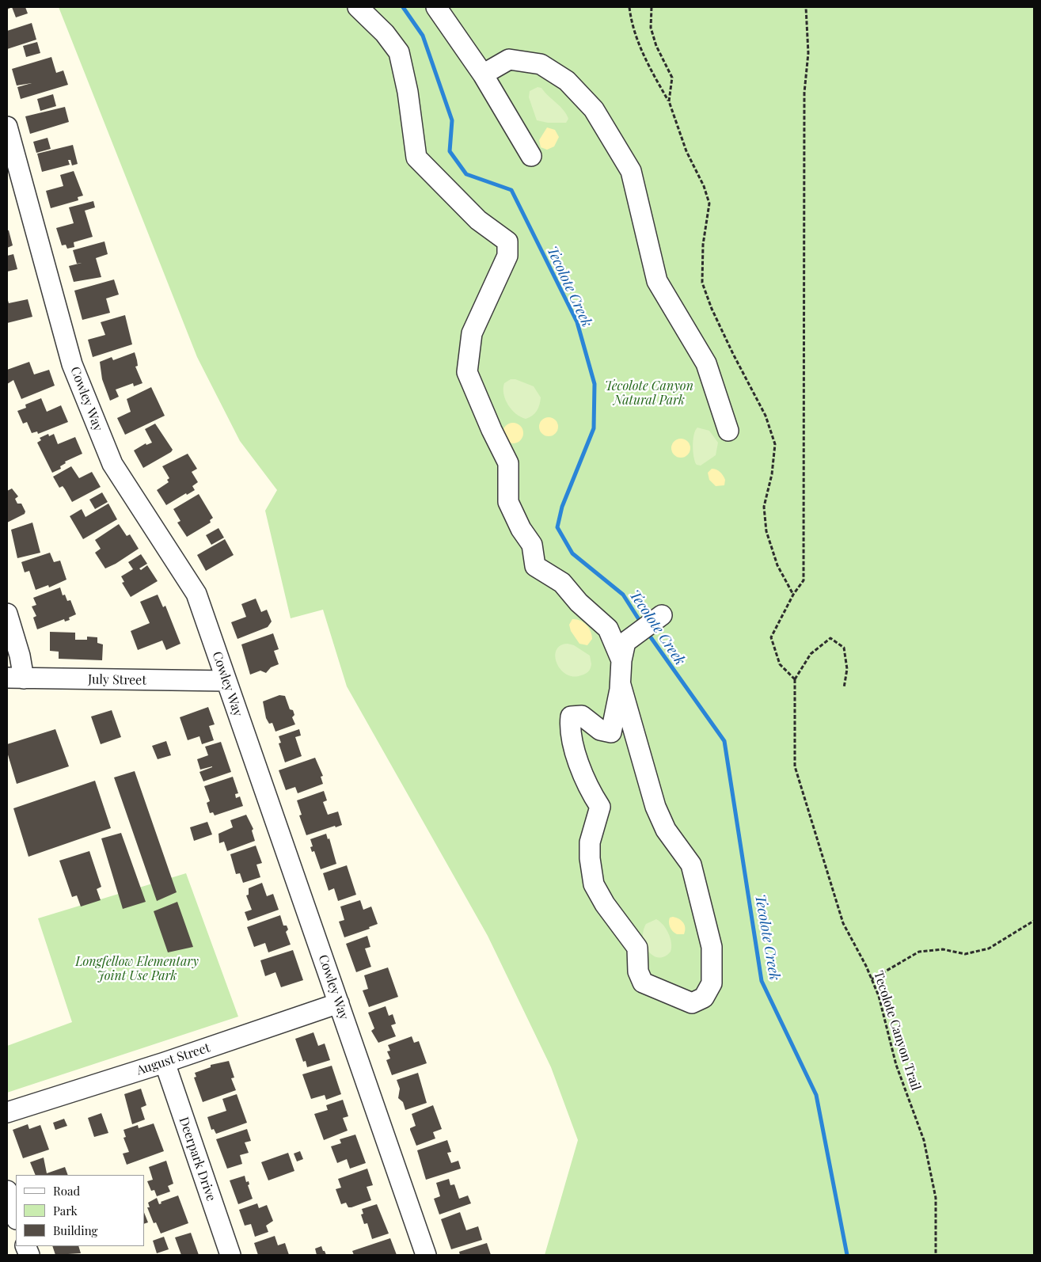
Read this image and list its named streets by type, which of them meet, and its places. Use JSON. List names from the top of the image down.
{
  "streets": {
    "street": [
      "Cowley Way",
      "July Street",
      "August Street",
      "Deerpark Drive"
    ],
    "path": ["Tecolote Canyon Trail"]
  },
  "crossings": [
    ["Cowley Way", "July Street"],
    ["Cowley Way", "August Street"],
    ["August Street", "Deerpark Drive"]
  ],
  "water": ["Tecolote Creek"],
  "parks": ["Tecolote Canyon Natural Park", "Longfellow Elementary Joint Use Park"],
  "legend": ["Road", "Park", "Building"]
}
